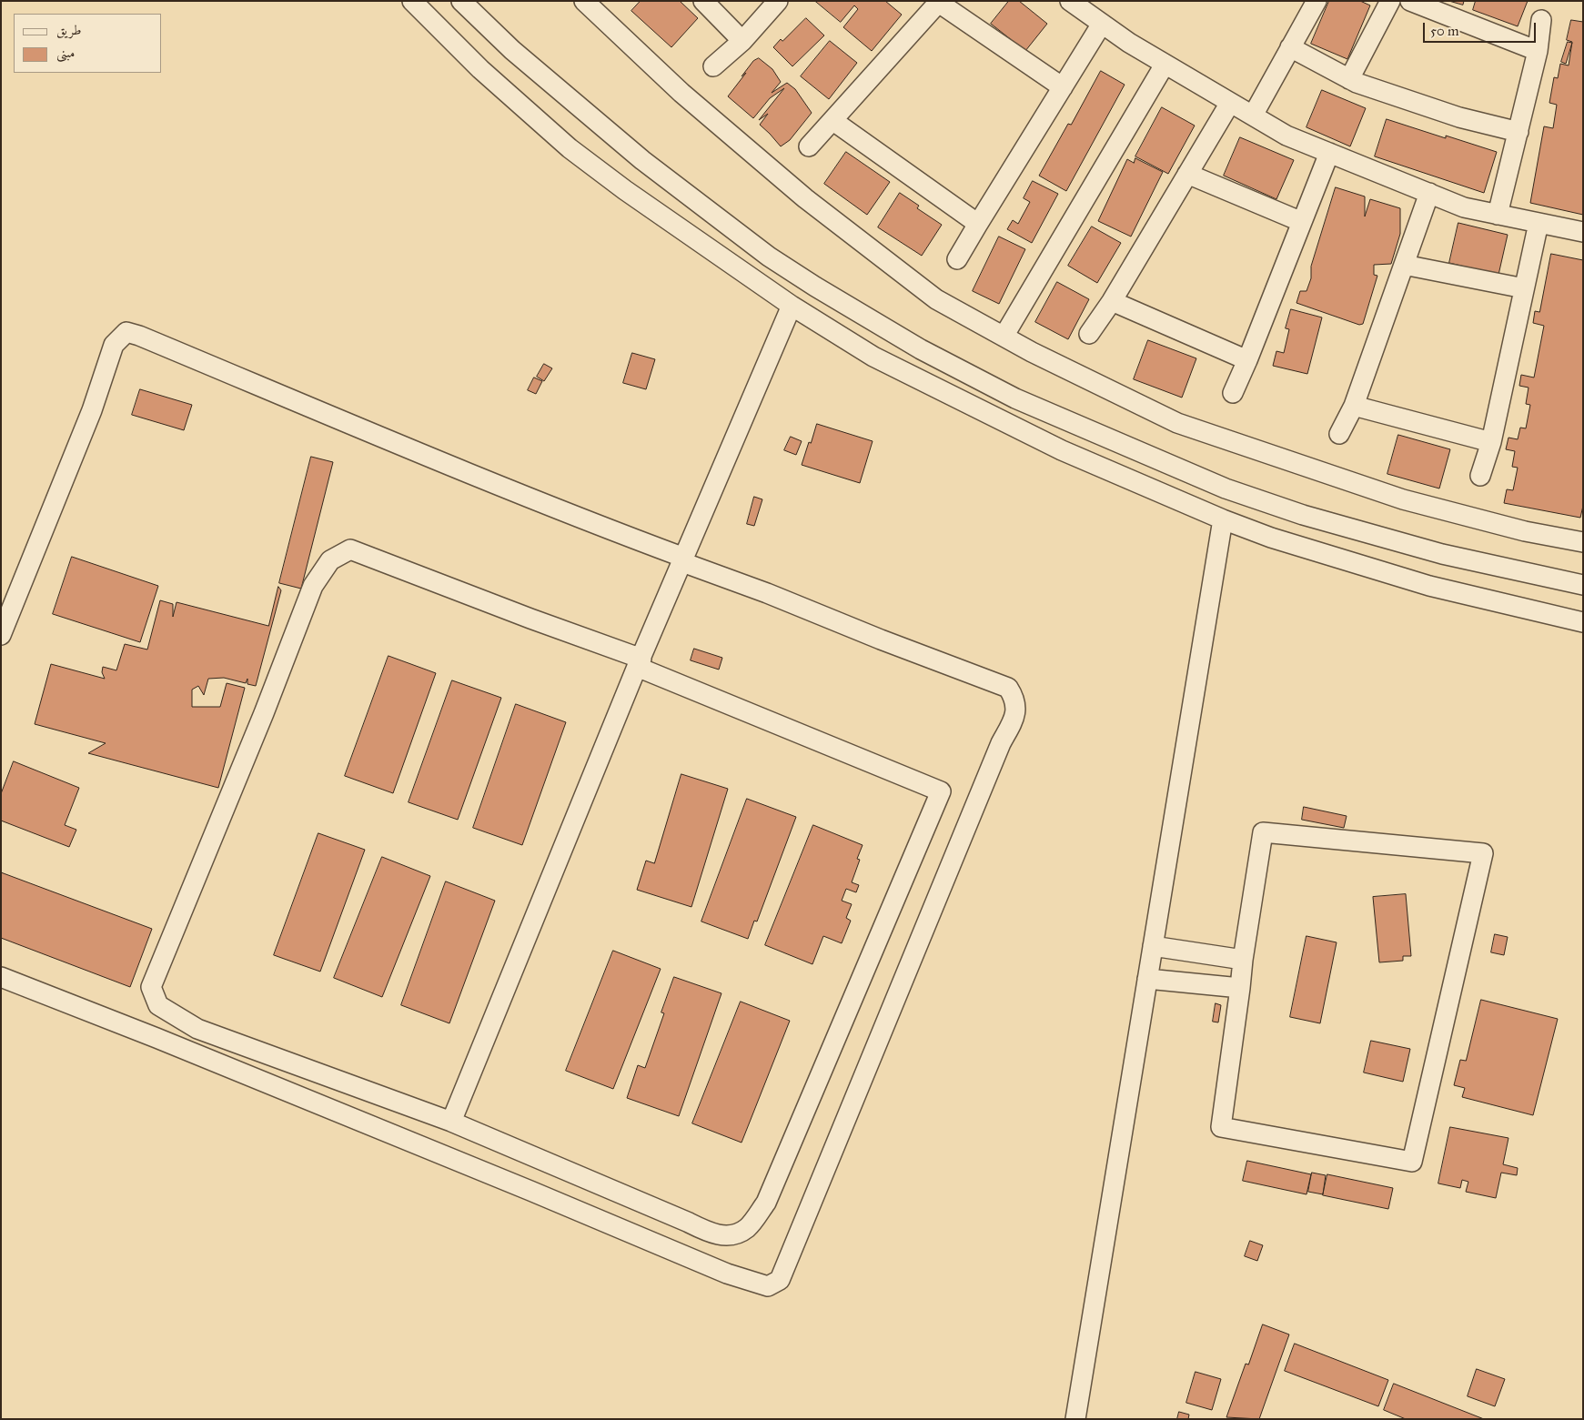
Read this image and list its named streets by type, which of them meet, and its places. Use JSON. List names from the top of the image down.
{
  "legend": ["طريق", "مبنى"],
  "scale_bar": "50 m"
}
